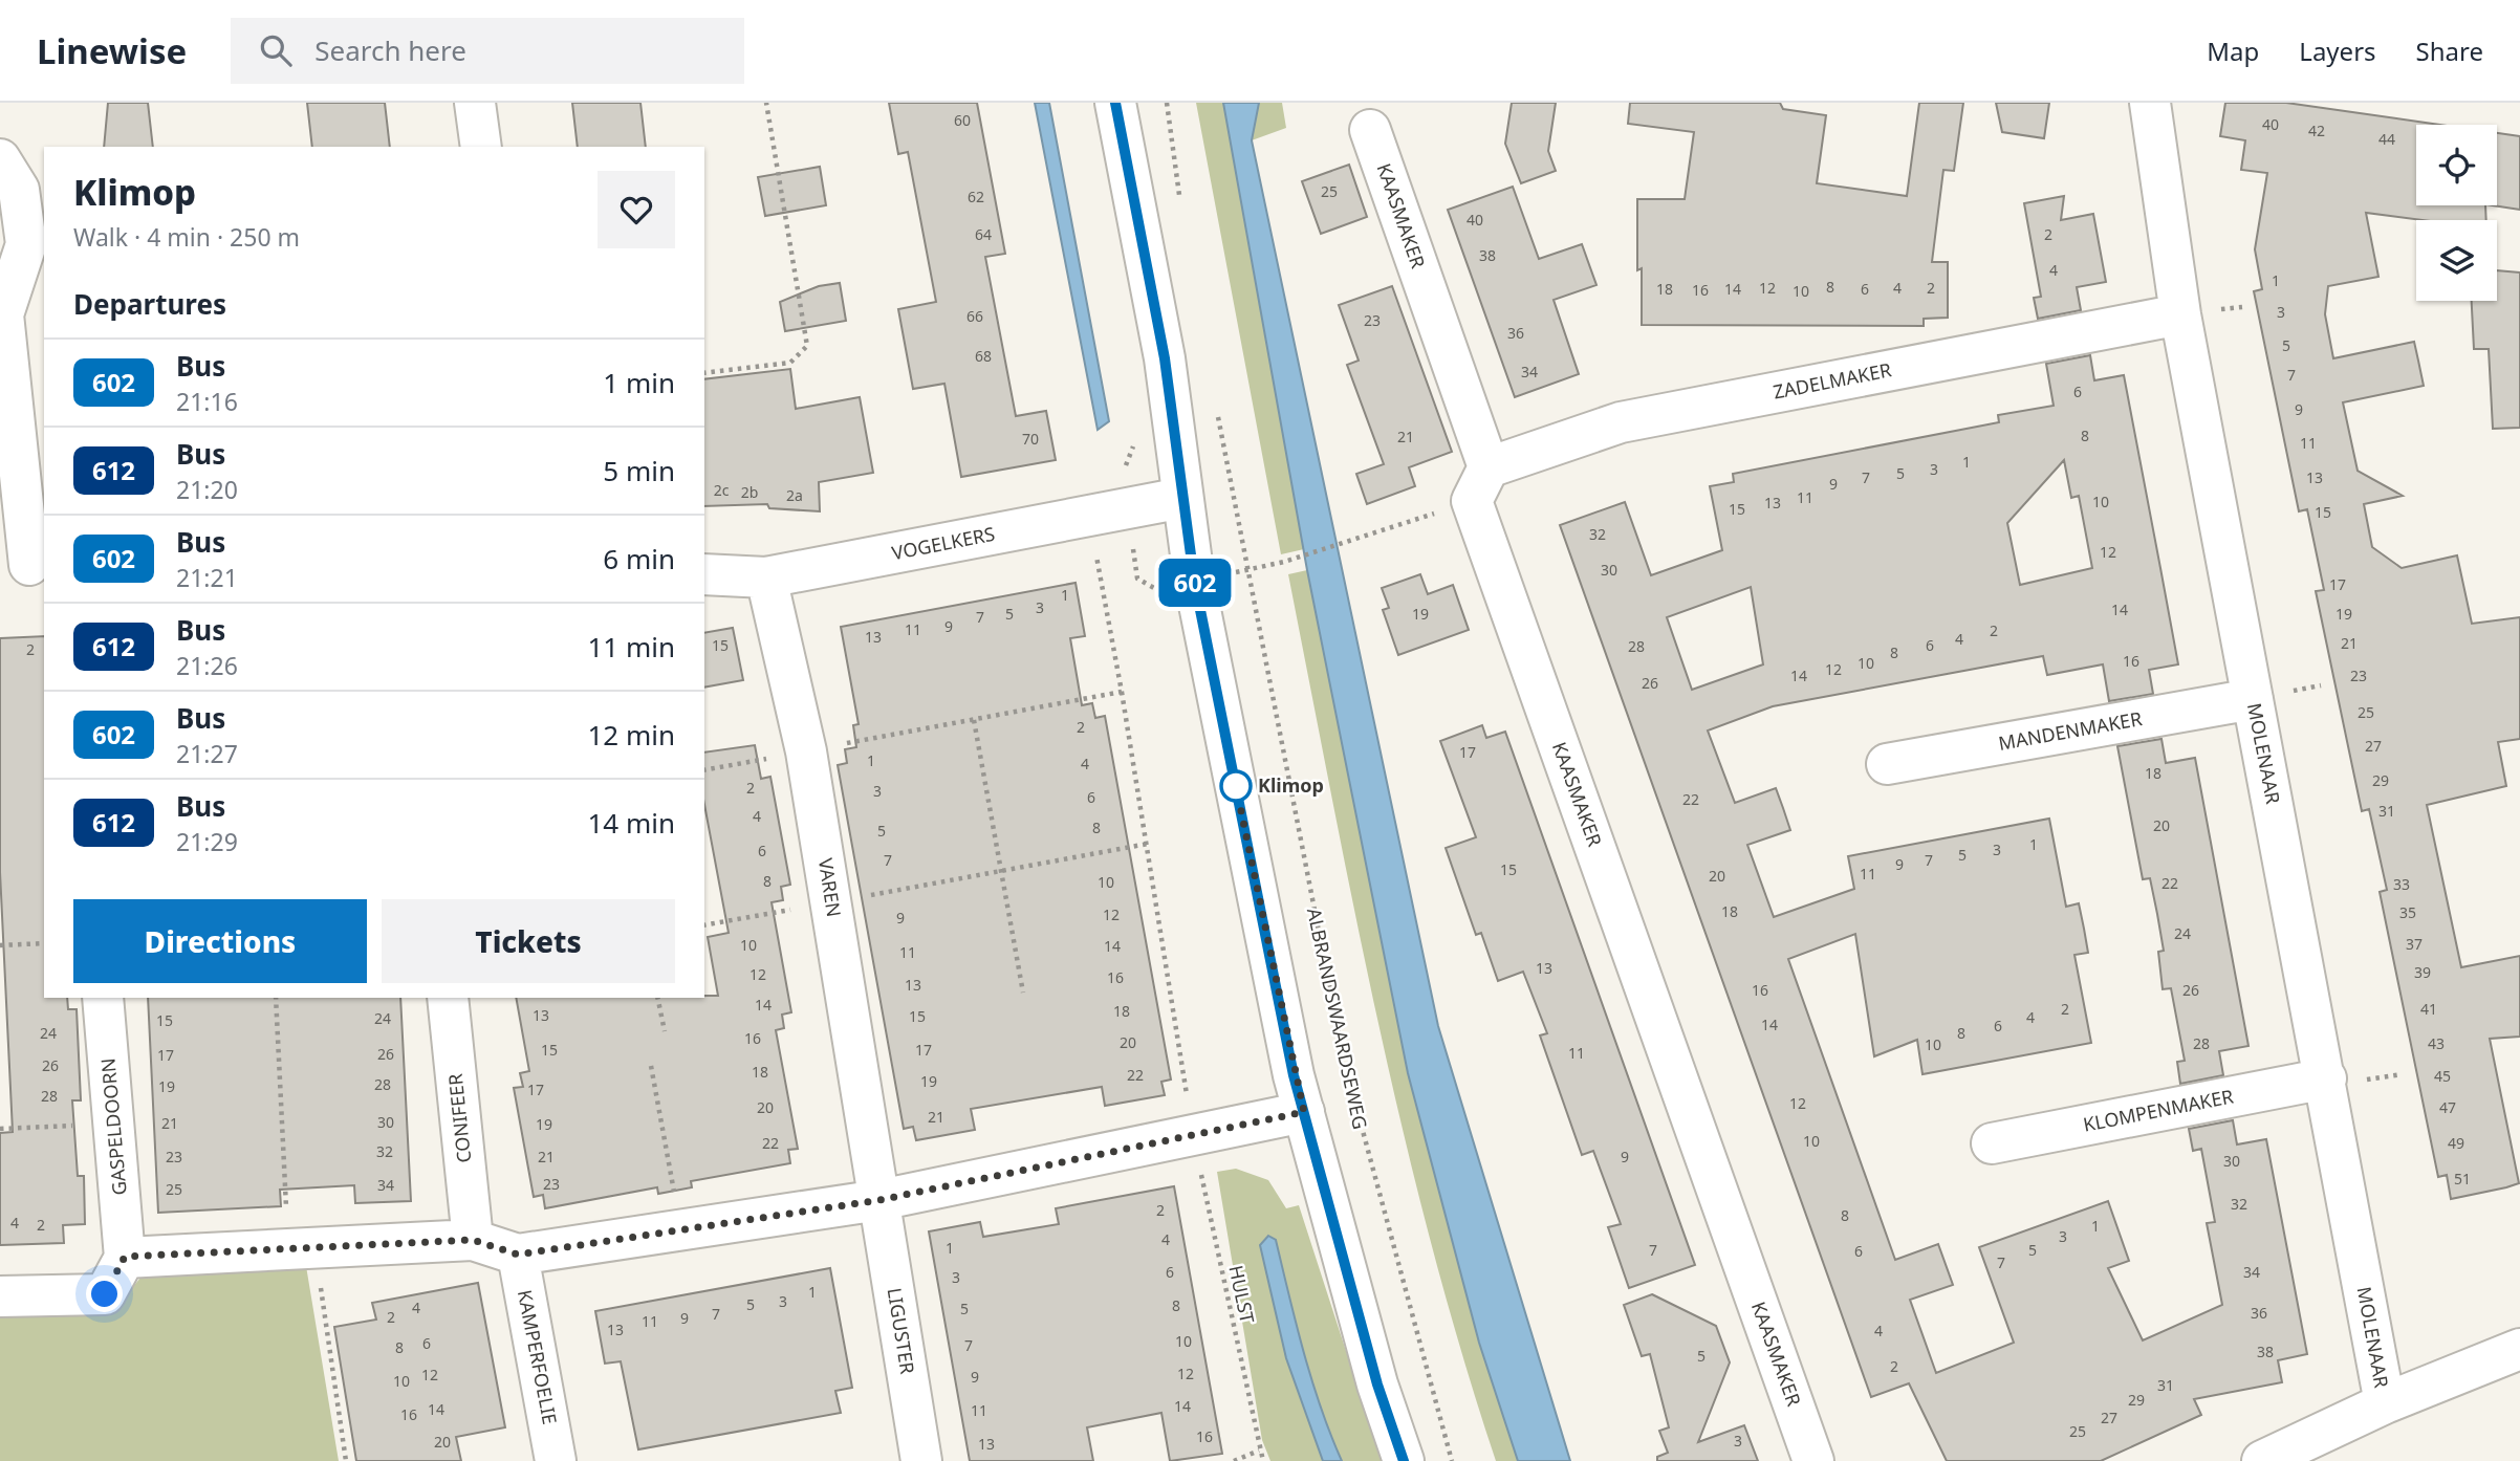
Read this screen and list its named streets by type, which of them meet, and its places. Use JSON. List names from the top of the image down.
{
  "streets": {
    "street": [
      "KAASMAKER",
      "ZADELMAKER",
      "VOGELKERS",
      "MANDENMAKER",
      "MOLENAAR",
      "VAREN",
      "KLOMPENMAKER",
      "CONIFEER",
      "GASPELDOORN",
      "LIGUSTER",
      "KAMPERFOELIE"
    ],
    "path": ["ALBRANDSWAARDSEWEG", "HULST"]
  },
  "crossings": [
    ["KAASMAKER", "ZADELMAKER"],
    ["KAASMAKER", "ALBRANDSWAARDSEWEG"],
    ["ZADELMAKER", "MOLENAAR"],
    ["ZADELMAKER", "ALBRANDSWAARDSEWEG"],
    ["VOGELKERS", "VAREN"],
    ["MANDENMAKER", "MOLENAAR"],
    ["MOLENAAR", "KLOMPENMAKER"],
    ["VAREN", "LIGUSTER"]
  ],
  "places": ["Klimop"],
  "lines": ["bus line 602"],
  "house_numbers": [
    "60",
    "40",
    "42",
    "44",
    "25",
    "62",
    "40",
    "64",
    "2",
    "38",
    "4",
    "1",
    "8",
    "12",
    "4",
    "2",
    "18",
    "14",
    "6",
    "16",
    "10",
    "3",
    "66",
    "23",
    "36",
    "5",
    "68",
    "34",
    "7",
    "6",
    "9",
    "8",
    "21",
    "70",
    "11",
    "1",
    "3",
    "5",
    "7",
    "13",
    "9",
    "2c",
    "2b",
    "2a",
    "11",
    "10",
    "13",
    "15",
    "15",
    "32",
    "12",
    "30",
    "17",
    "1",
    "3",
    "14",
    "5",
    "19",
    "19",
    "7",
    "9",
    "11",
    "2",
    "13",
    "4",
    "21",
    "15",
    "6",
    "28",
    "2",
    "8",
    "16",
    "10",
    "12",
    "14",
    "23",
    "26",
    "25",
    "2",
    "27",
    "17",
    "1",
    "4",
    "18",
    "29",
    "2",
    "3",
    "6",
    "22",
    "31",
    "4",
    "20",
    "8",
    "5",
    "1",
    "3",
    "6",
    "5",
    "7",
    "7",
    "9",
    "15",
    "11",
    "20",
    "8",
    "10",
    "22",
    "33",
    "18",
    "35",
    "12",
    "9",
    "24",
    "37",
    "10",
    "14",
    "11",
    "13",
    "39",
    "12",
    "16",
    "13",
    "16",
    "26",
    "14",
    "2",
    "41",
    "18",
    "13",
    "15",
    "4",
    "24",
    "15",
    "14",
    "6",
    "24",
    "8",
    "16",
    "20",
    "28",
    "43",
    "10",
    "15",
    "17",
    "11",
    "26",
    "17",
    "26",
    "18",
    "22",
    "45",
    "19",
    "28",
    "19",
    "17",
    "28",
    "12",
    "20",
    "47",
    "21",
    "30",
    "21",
    "19",
    "10",
    "22",
    "49",
    "32",
    "23",
    "21",
    "9",
    "30",
    "51",
    "23",
    "34",
    "25",
    "32",
    "2",
    "8",
    "4",
    "2",
    "1",
    "3",
    "4",
    "1",
    "7",
    "5",
    "6",
    "7",
    "6",
    "34",
    "3",
    "1",
    "3",
    "5",
    "8",
    "4",
    "5",
    "36",
    "7",
    "2",
    "9",
    "11",
    "13",
    "4",
    "10",
    "6",
    "7",
    "8",
    "38",
    "5",
    "2",
    "12",
    "12",
    "9",
    "10",
    "31",
    "29",
    "14",
    "14",
    "11",
    "16",
    "27",
    "25",
    "16",
    "3",
    "20",
    "13"
  ],
  "page": {
    "header": "Linewise",
    "search": "Search here",
    "nav": ["Map", "Layers", "Share"],
    "on_map": "602",
    "heading": [
      ["Klimop", "Walk · 4 min · 250 m"],
      "Departures"
    ],
    "list": [
      {
        "mark": "602",
        "name": "Bus",
        "note": "21:16",
        "value": "1 min"
      },
      {
        "mark": "612",
        "name": "Bus",
        "note": "21:20",
        "value": "5 min"
      },
      {
        "mark": "602",
        "name": "Bus",
        "note": "21:21",
        "value": "6 min"
      },
      {
        "mark": "612",
        "name": "Bus",
        "note": "21:26",
        "value": "11 min"
      },
      {
        "mark": "602",
        "name": "Bus",
        "note": "21:27",
        "value": "12 min"
      },
      {
        "mark": "612",
        "name": "Bus",
        "note": "21:29",
        "value": "14 min"
      }
    ],
    "buttons": ["Directions", "Tickets"]
  }
}
